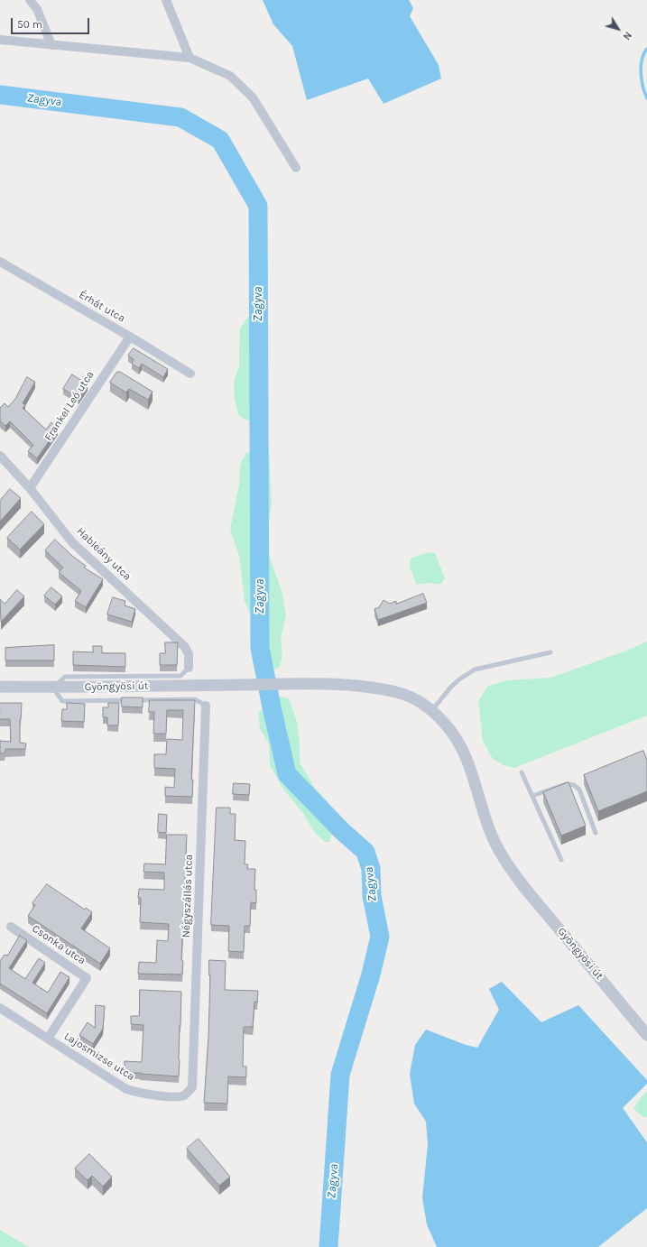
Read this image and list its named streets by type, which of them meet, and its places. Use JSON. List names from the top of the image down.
{
  "streets": {
    "street": [
      "Érhát utca",
      "Frankel Leó utca",
      "Hableány utca",
      "Gyöngyösi út",
      "Négyszállás utca",
      "Csonka utca",
      "Lajosmizse utca"
    ]
  },
  "crossings": [
    ["Érhát utca", "Frankel Leó utca"],
    ["Frankel Leó utca", "Hableány utca"],
    ["Négyszállás utca", "Lajosmizse utca"],
    ["Csonka utca", "Lajosmizse utca"]
  ],
  "water": ["Zagyva"],
  "scale_bar": "50 m",
  "north": "bottom right"
}
